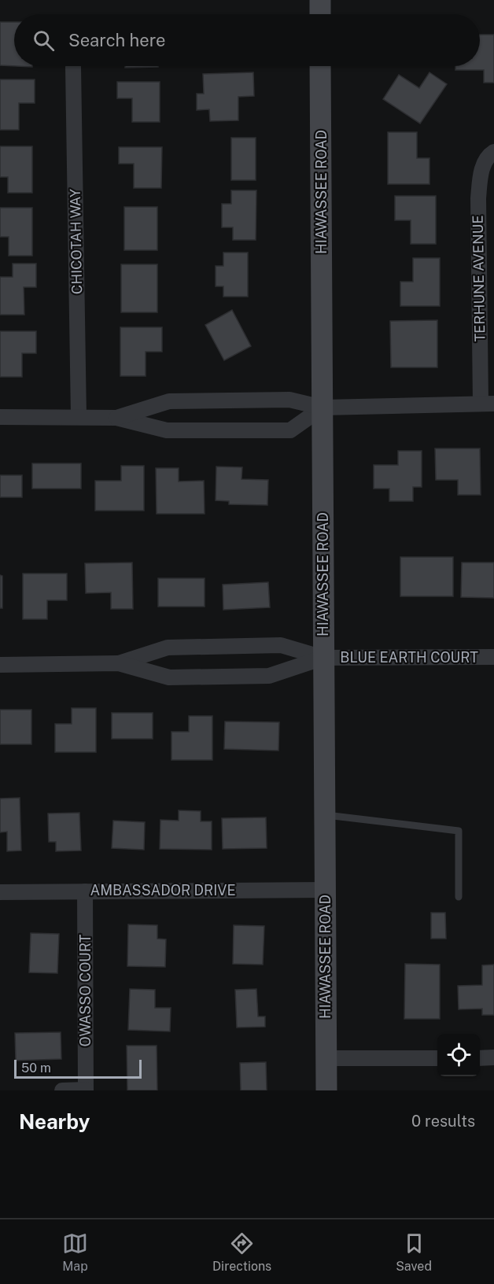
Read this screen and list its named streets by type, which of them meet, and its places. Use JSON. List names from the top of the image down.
{
  "streets": {
    "main road": ["HIAWASSEE ROAD"],
    "street": [
      "CHICOTAH WAY",
      "TERHUNE AVENUE",
      "BLUE EARTH COURT",
      "AMBASSADOR DRIVE",
      "OWASSO COURT"
    ]
  },
  "crossings": [
    ["HIAWASSEE ROAD", "BLUE EARTH COURT"],
    ["HIAWASSEE ROAD", "AMBASSADOR DRIVE"],
    ["AMBASSADOR DRIVE", "OWASSO COURT"]
  ],
  "scale_bar": "50 m",
  "page": {
    "search": "Search here",
    "scale": "50 m",
    "heading": ["Nearby", "0 results"],
    "nav": ["Map", "Directions", "Saved"]
  }
}
